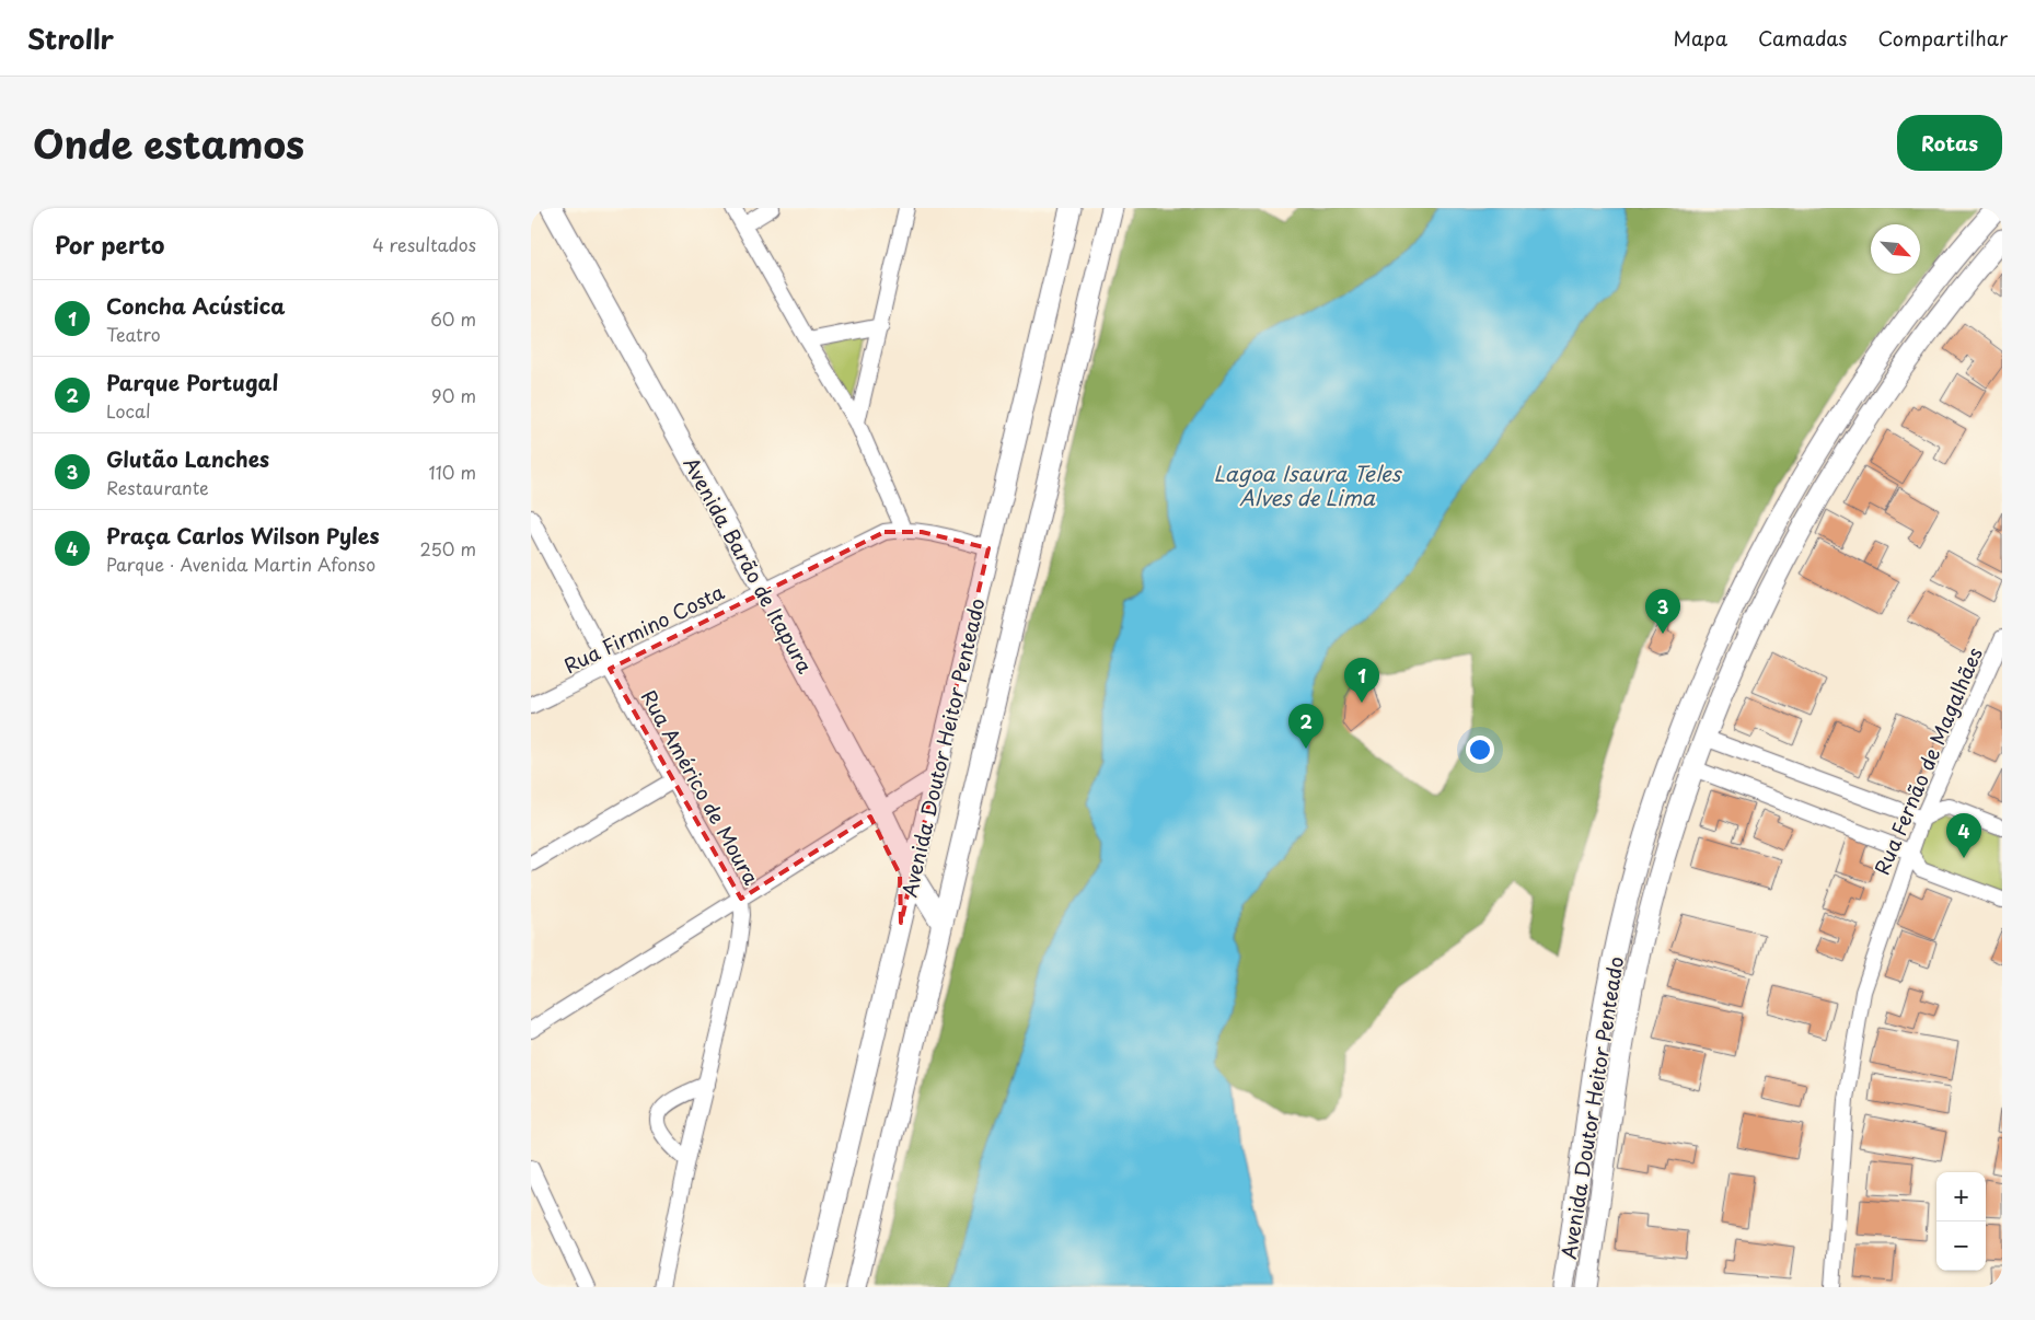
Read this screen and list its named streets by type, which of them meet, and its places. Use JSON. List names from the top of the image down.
{
  "streets": {
    "main road": ["Avenida Barão de Itapura", "Avenida Doutor Heitor Penteado"],
    "street": ["Rua Firmino Costa", "Rua Fernão de Magalhães", "Rua Américo de Moura"]
  },
  "crossings": [
    ["Avenida Barão de Itapura", "Rua Firmino Costa"],
    ["Avenida Barão de Itapura", "Avenida Doutor Heitor Penteado"],
    ["Rua Firmino Costa", "Avenida Doutor Heitor Penteado"],
    ["Rua Firmino Costa", "Rua Américo de Moura"]
  ],
  "water": ["Lagoa Isaura Teles Alves de Lima"],
  "north": "bottom right",
  "page": {
    "header": "Strollr",
    "nav": ["Mapa", "Camadas", "Compartilhar"],
    "title": "Onde estamos",
    "buttons": "Rotas",
    "heading": ["Por perto", "4 resultados"],
    "list": [
      {
        "mark": "1",
        "name": "Concha Acústica",
        "note": "Teatro",
        "value": "60 m"
      },
      {
        "mark": "2",
        "name": "Parque Portugal",
        "note": "Local",
        "value": "90 m"
      },
      {
        "mark": "3",
        "name": "Glutão Lanches",
        "note": "Restaurante",
        "value": "110 m"
      },
      {
        "mark": "4",
        "name": "Praça Carlos Wilson Pyles",
        "note": "Parque · Avenida Martin Afonso",
        "value": "250 m"
      }
    ],
    "pins": [
      "3",
      "1",
      "2",
      "4"
    ],
    "map_buttons": ["+", "−"]
  }
}
